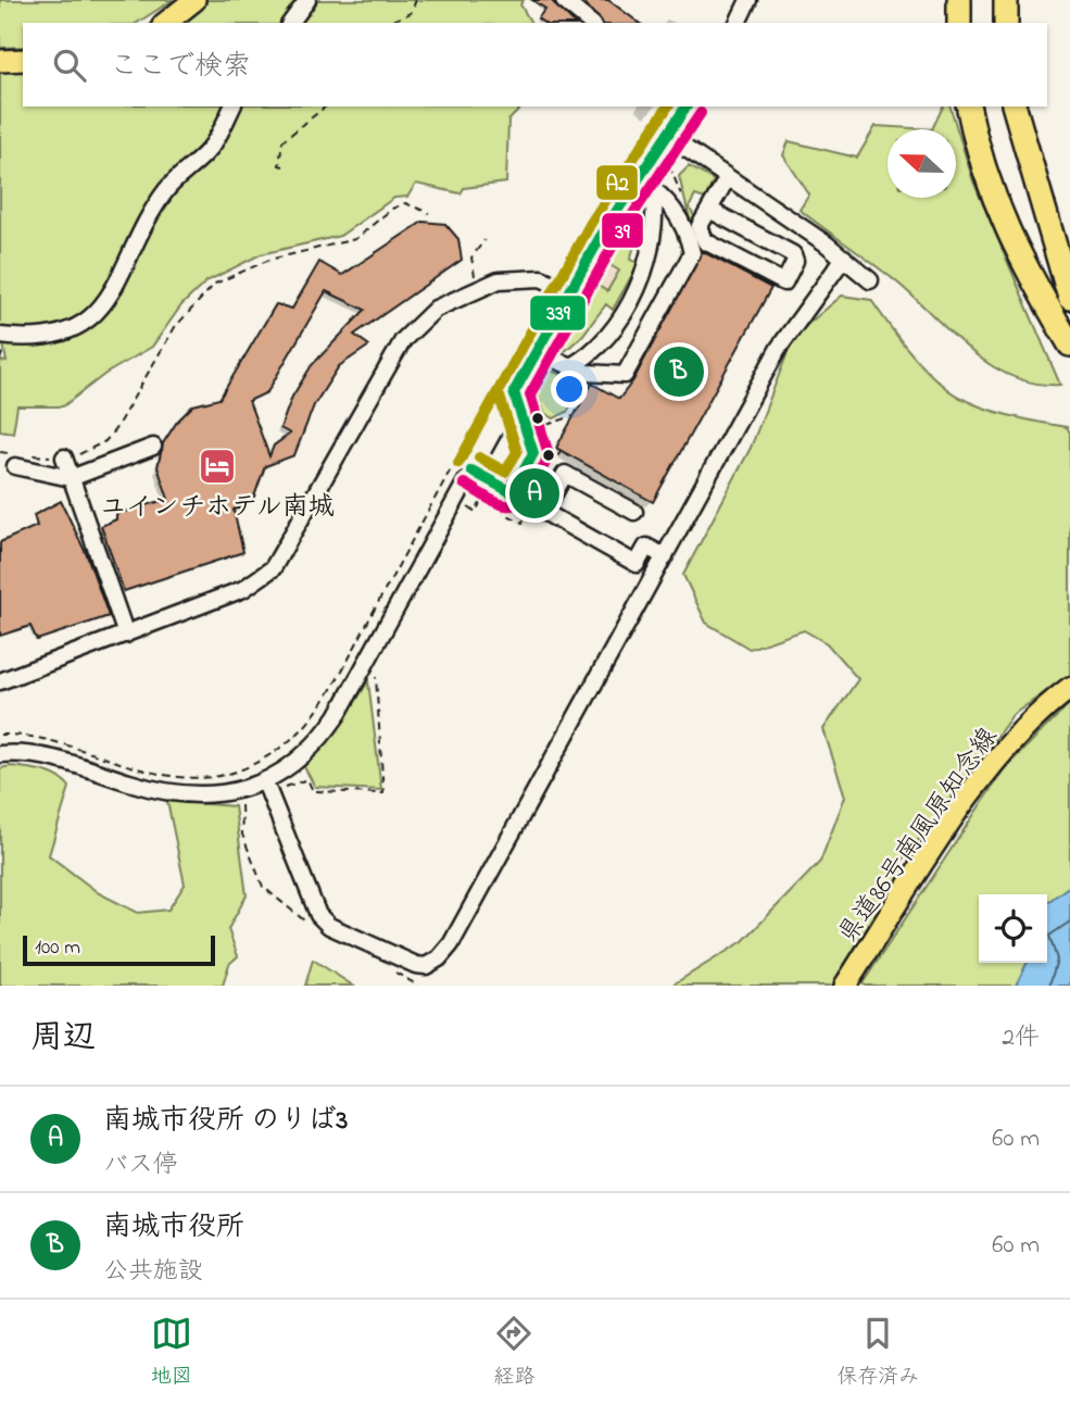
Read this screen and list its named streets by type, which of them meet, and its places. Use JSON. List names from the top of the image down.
{
  "streets": {
    "main road": ["県道86号南風原知念線"]
  },
  "places": {
    "hotel": ["ユインチホテル南城"]
  },
  "lines": ["transit line 339", "transit line A2", "transit line 39"],
  "scale_bar": "100 m",
  "north": "left",
  "page": {
    "search": "ここで検索",
    "pins": ["B", "A"],
    "scale": "100 m",
    "heading": ["周辺", "2件"],
    "list": [
      {
        "mark": "A",
        "name": "南城市役所 のりば3",
        "note": "バス停",
        "value": "60 m"
      },
      {
        "mark": "B",
        "name": "南城市役所",
        "note": "公共施設",
        "value": "60 m"
      }
    ],
    "nav": ["地図", "経路", "保存済み"]
  }
}
